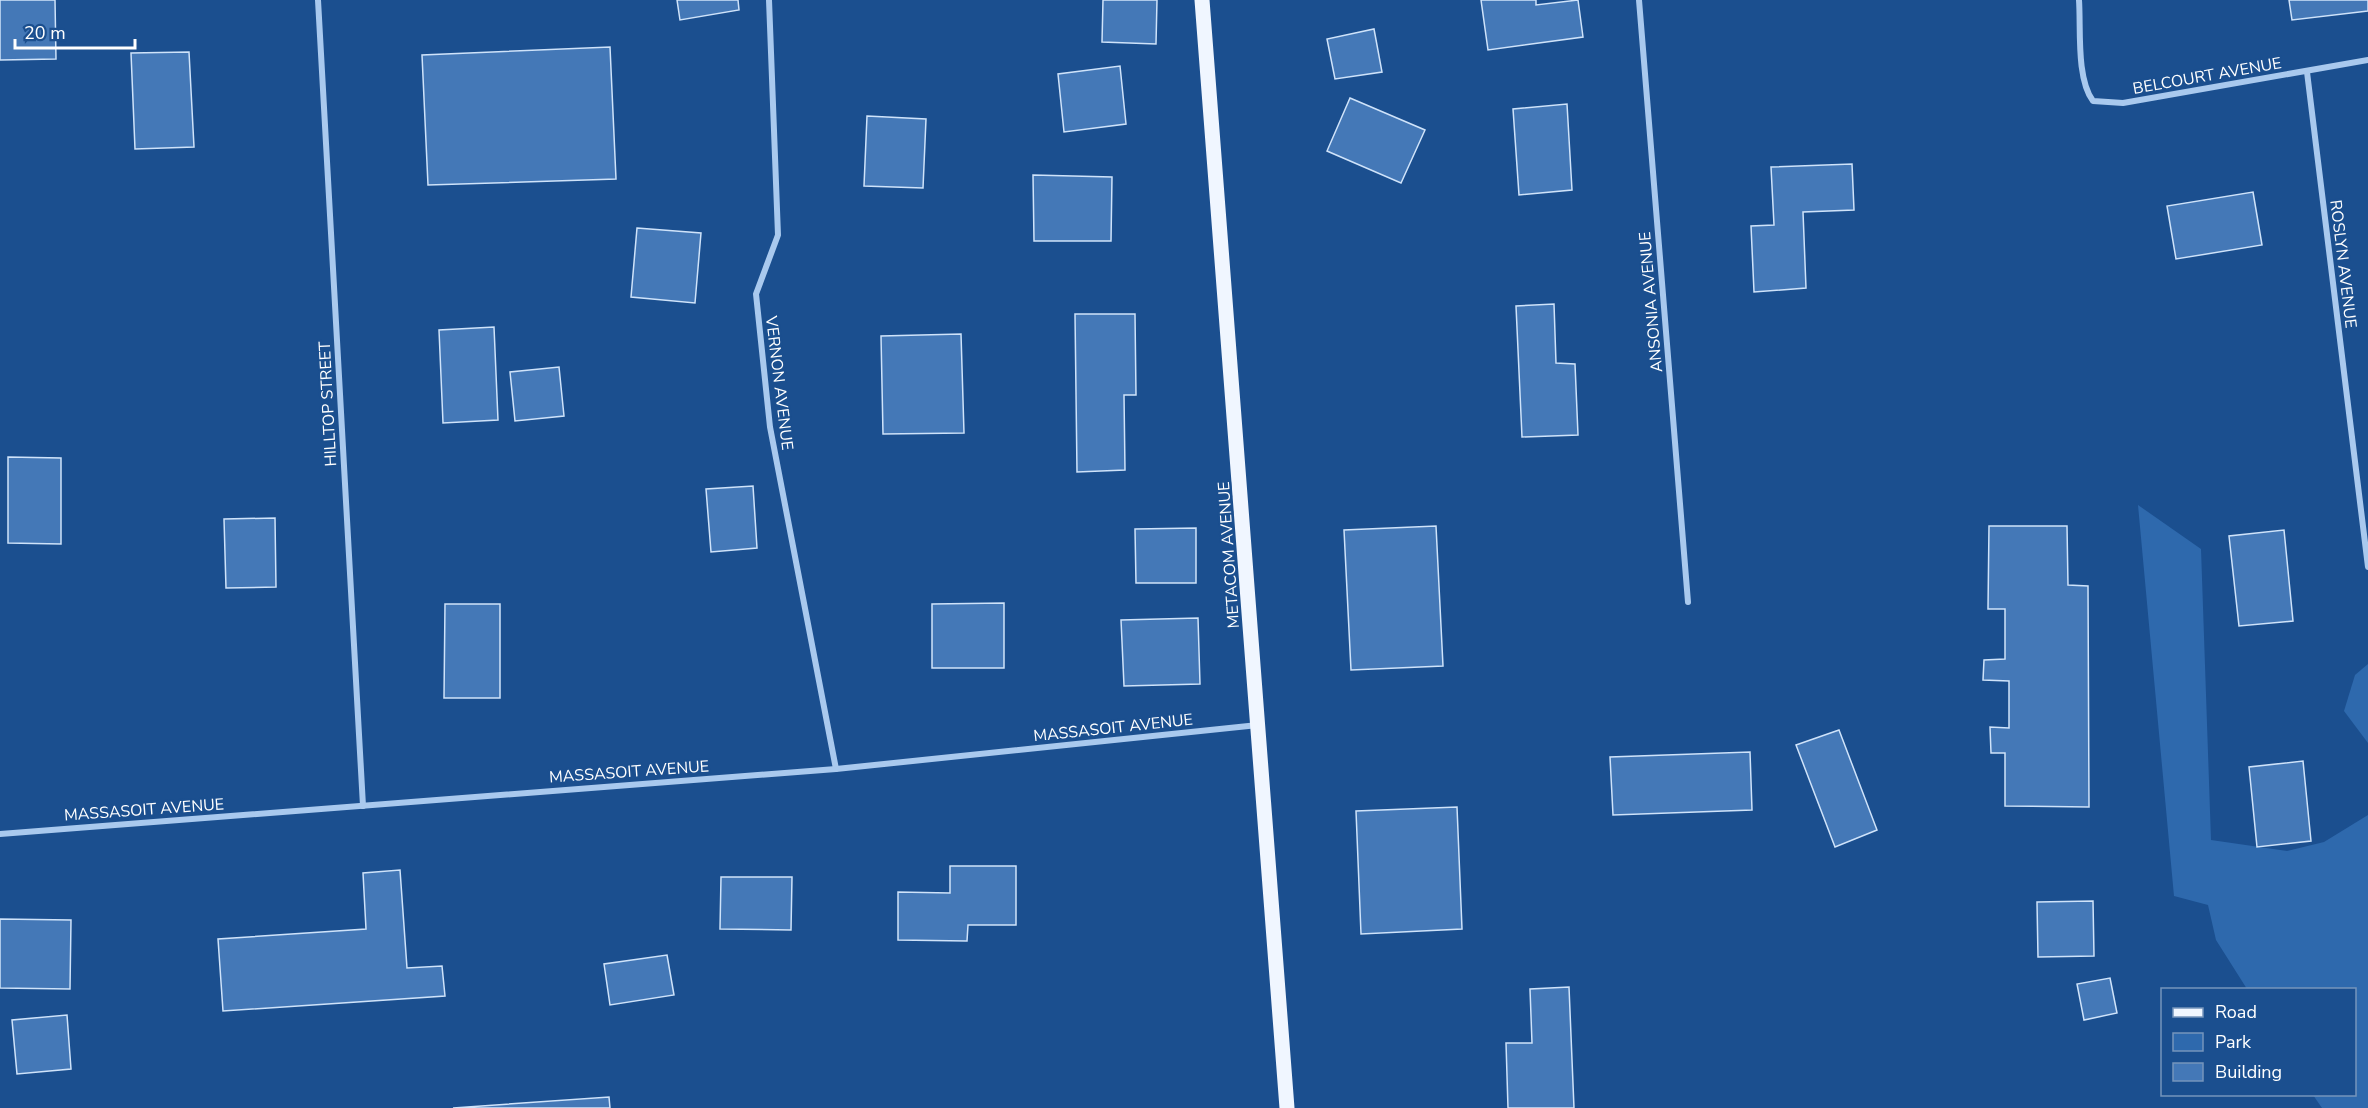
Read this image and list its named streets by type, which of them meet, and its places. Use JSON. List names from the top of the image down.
{
  "streets": {
    "main road": ["METACOM AVENUE"],
    "street": [
      "BELCOURT AVENUE",
      "ROSLYN AVENUE",
      "ANSONIA AVENUE",
      "VERNON AVENUE",
      "HILLTOP STREET",
      "MASSASOIT AVENUE"
    ]
  },
  "crossings": [
    ["BELCOURT AVENUE", "ROSLYN AVENUE"],
    ["VERNON AVENUE", "MASSASOIT AVENUE"],
    ["HILLTOP STREET", "MASSASOIT AVENUE"],
    ["METACOM AVENUE", "MASSASOIT AVENUE"]
  ],
  "legend": ["Road", "Park", "Building"],
  "scale_bar": "20 m"
}
